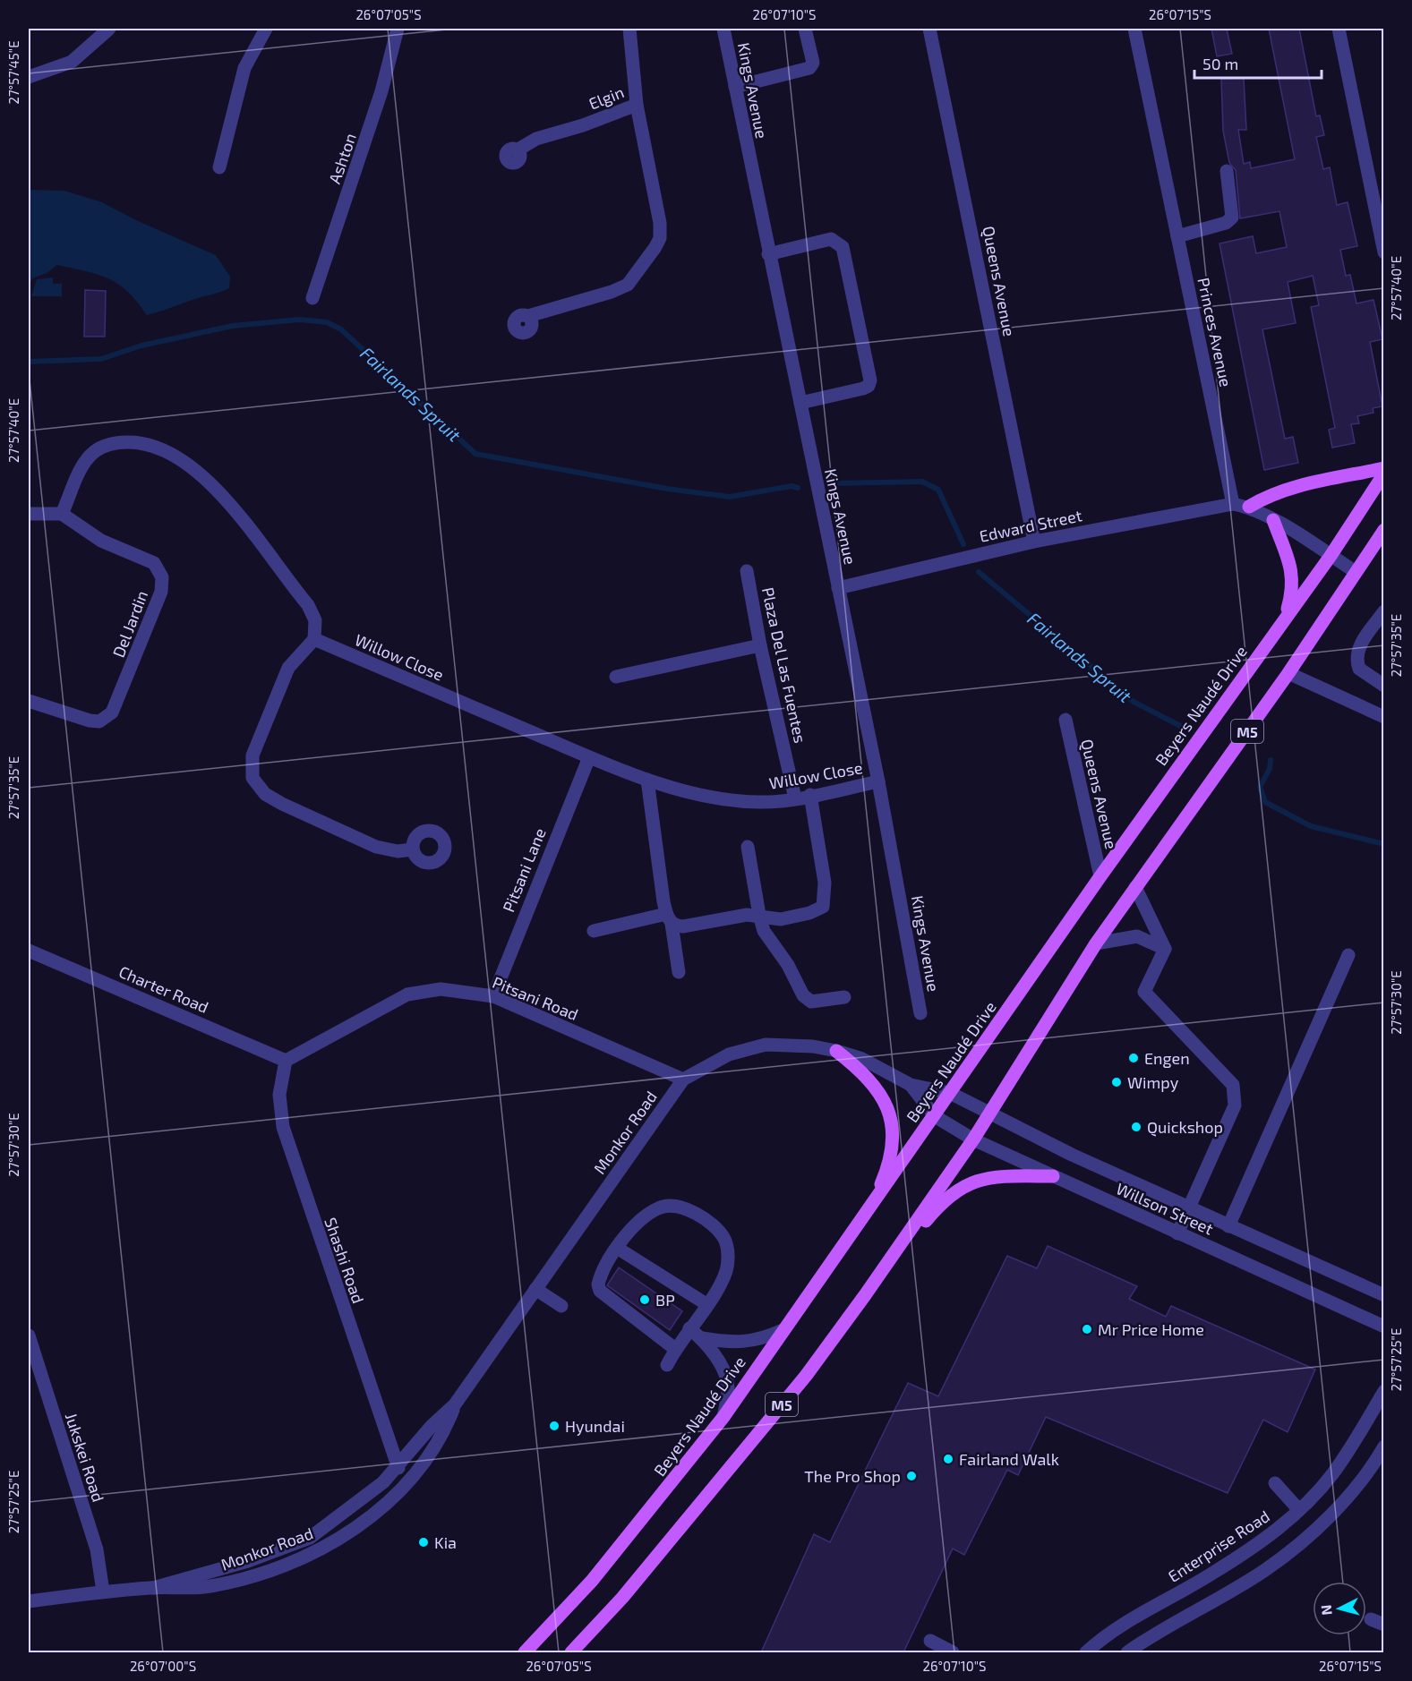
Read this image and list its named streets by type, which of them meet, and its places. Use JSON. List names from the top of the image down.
{
  "streets": {
    "main road": ["Beyers Naudé Drive", "M5"],
    "street": [
      "Kings Avenue",
      "Elgin",
      "Ashton",
      "Queens Avenue",
      "Princes Avenue",
      "Edward Street",
      "Del Jardin",
      "Willow Close",
      "Plaza Del Las Fuentes",
      "Pitsani Lane",
      "Charter Road",
      "Pitsani Road",
      "Monkor Road",
      "Willson Street",
      "Shashi Road",
      "Jukskei Road",
      "Enterprise Road"
    ]
  },
  "crossings": [
    ["Kings Avenue", "Edward Street"],
    ["Kings Avenue", "Willow Close"],
    ["Queens Avenue", "Edward Street"],
    ["Queens Avenue", "Beyers Naudé Drive"],
    ["Princes Avenue", "Edward Street"],
    ["Willow Close", "Plaza Del Las Fuentes"],
    ["Willow Close", "Pitsani Lane"],
    ["Beyers Naudé Drive", "Monkor Road"],
    ["Beyers Naudé Drive", "Willson Street"],
    ["M5", "Willson Street"],
    ["Pitsani Lane", "Pitsani Road"],
    ["Charter Road", "Pitsani Road"],
    ["Charter Road", "Shashi Road"],
    ["Pitsani Road", "Monkor Road"],
    ["Pitsani Road", "Shashi Road"],
    ["Monkor Road", "Willson Street"],
    ["Monkor Road", "Shashi Road"],
    ["Monkor Road", "Jukskei Road"]
  ],
  "water": ["Fairlands Spruit"],
  "places": [
    "Engen",
    "Wimpy",
    "Quickshop",
    "BP",
    "Mr Price Home",
    "Hyundai",
    "Fairland Walk",
    "The Pro Shop",
    "Kia"
  ],
  "scale_bar": "50 m",
  "north": "left",
  "coordinates": [
    "26°07'05\"S",
    "26°07'10\"S",
    "26°07'15\"S",
    "27°57'45\"E",
    "27°57'40\"E",
    "27°57'35\"E",
    "27°57'30\"E",
    "27°57'25\"E",
    "26°07'00\"S"
  ]
}
